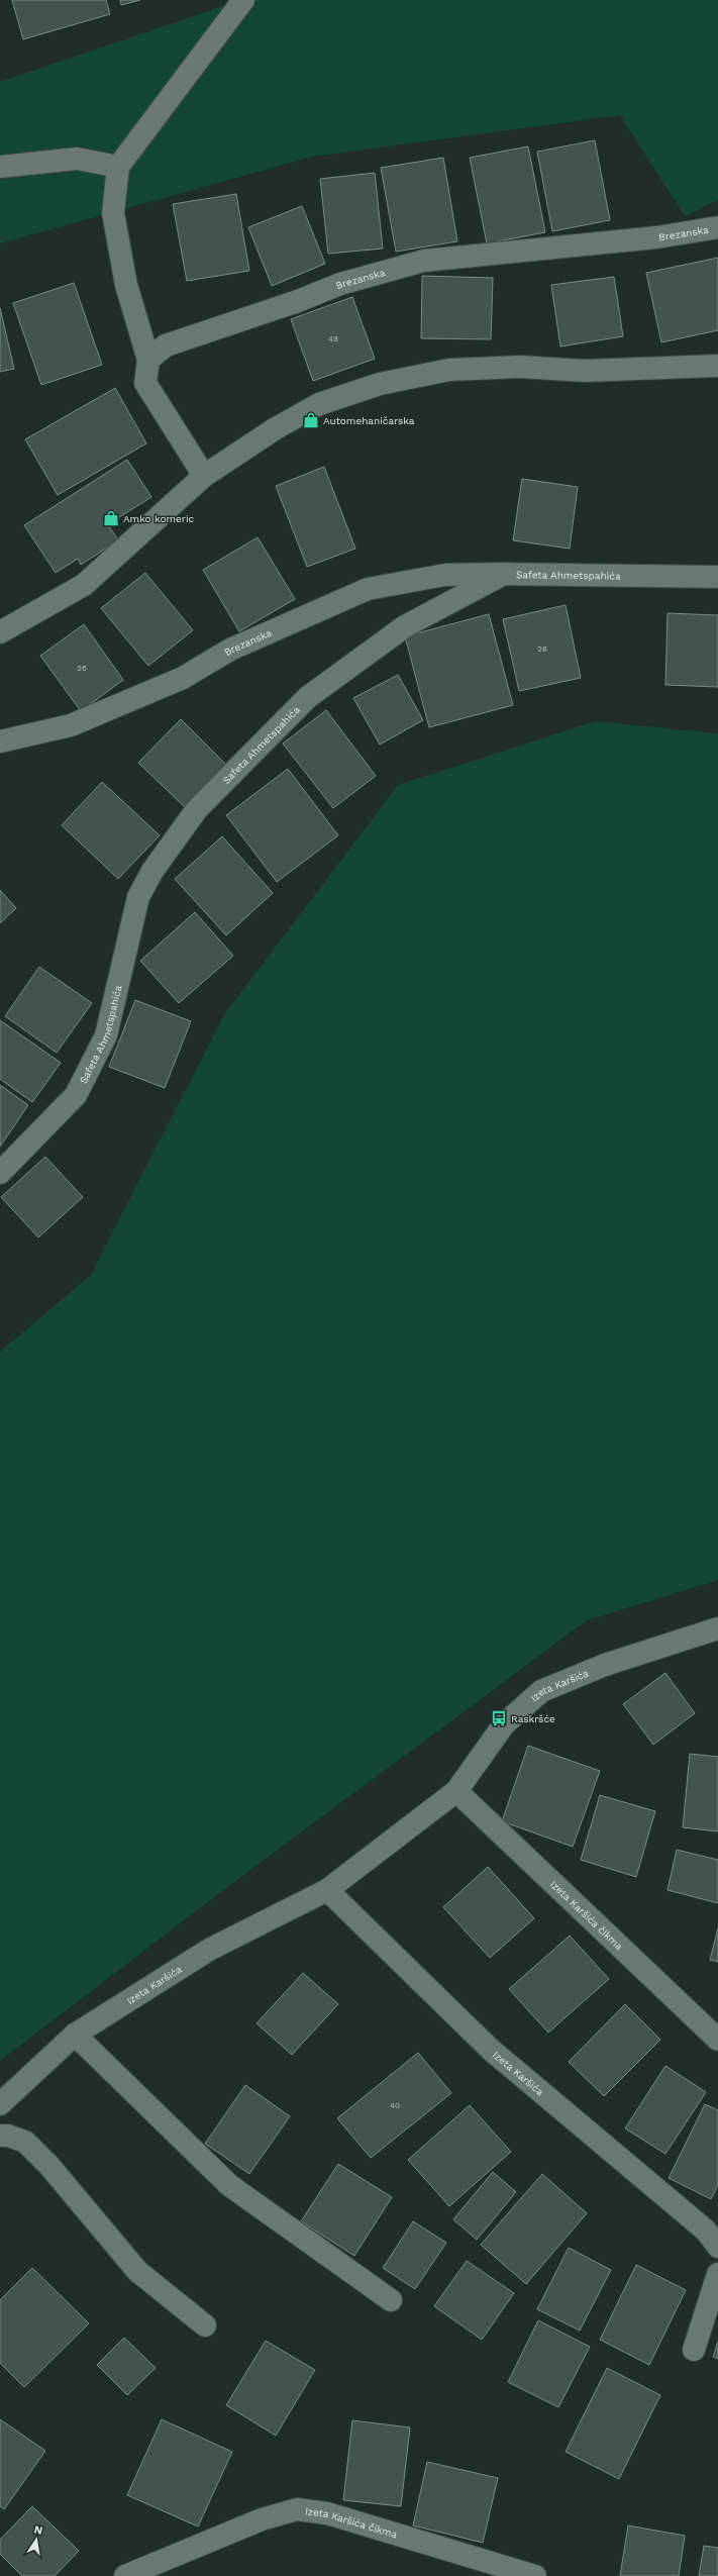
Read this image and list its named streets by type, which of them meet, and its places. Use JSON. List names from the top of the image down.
{
  "streets": {
    "street": [
      "Brezanska",
      "Safeta Ahmetspahića",
      "Izeta Karšića",
      "Izeta Karšića čikma"
    ]
  },
  "crossings": [
    ["Brezanska", "Safeta Ahmetspahića"],
    ["Izeta Karšića", "Izeta Karšića čikma"]
  ],
  "places": {
    "shop": ["Automehaničarska", "Amko komeric"],
    "bus stop": ["Raskršće"]
  },
  "house_numbers": [
    "49",
    "26",
    "26",
    "40"
  ],
  "north": "top"
}
